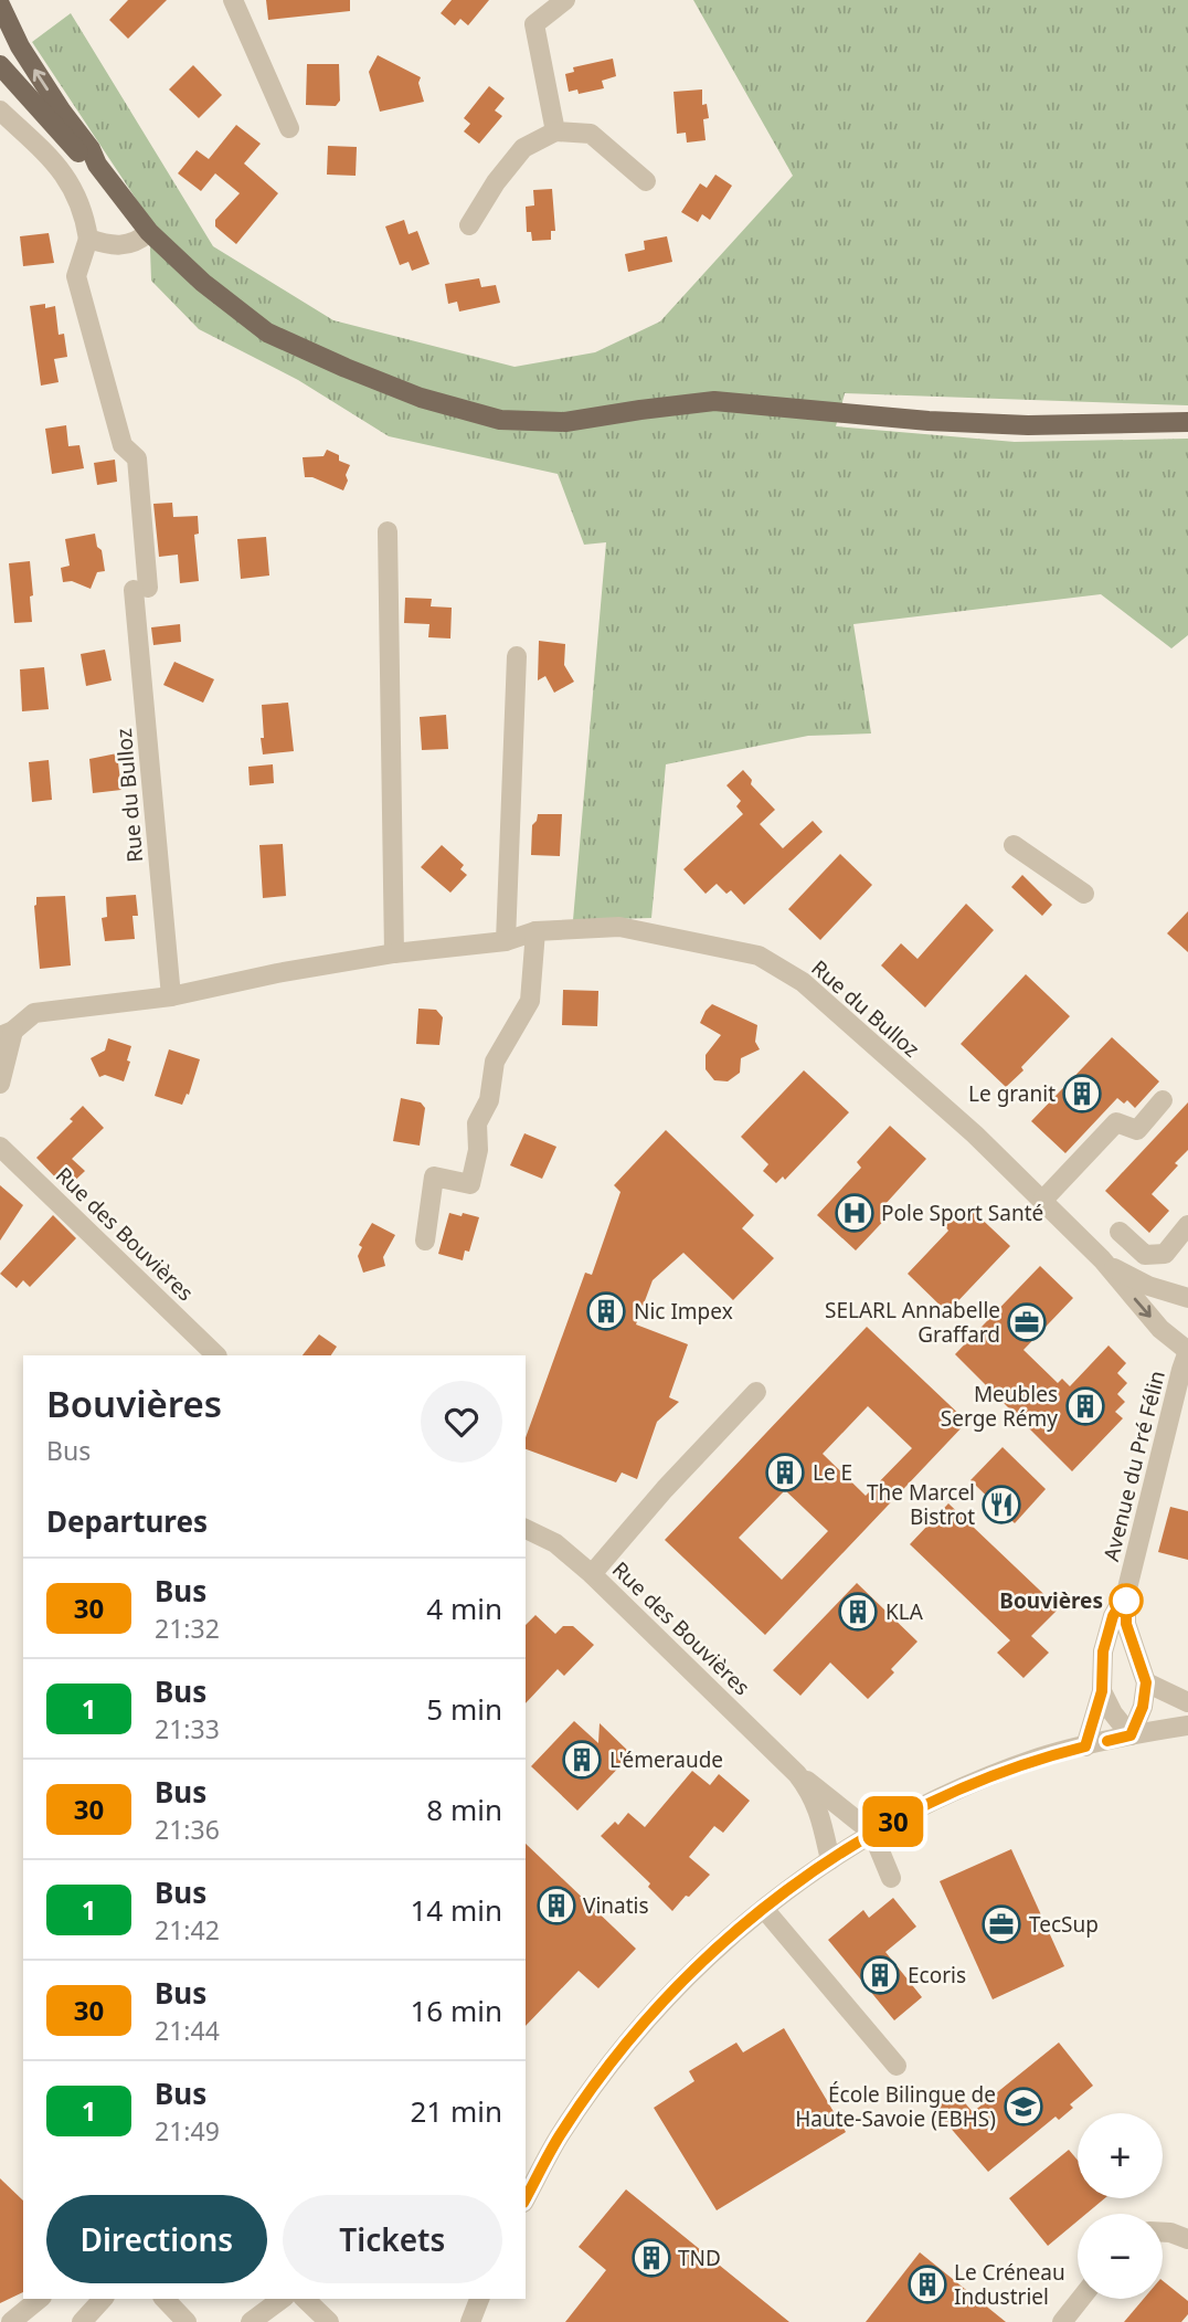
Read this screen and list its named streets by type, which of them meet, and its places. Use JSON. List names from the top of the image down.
{
  "streets": {
    "street": ["Rue du Bulloz", "Rue des Bouvières", "Avenue du Pré Félin"]
  },
  "crossings": [
    ["Rue du Bulloz", "Avenue du Pré Félin"]
  ],
  "places": {
    "building": [
      "Le granit",
      "Nic Impex",
      "Meubles Serge Rémy",
      "Le E",
      "KLA",
      "L'émeraude",
      "Vinatis",
      "Ecoris",
      "TND",
      "Le Créneau Industriel"
    ],
    "hospital": ["Pole Sport Santé"],
    "office": ["SELARL Annabelle Graffard", "TecSup"],
    "restaurant": ["The Marcel Bistrot"],
    "other": ["Bouvières"],
    "school or university": ["École Bilingue de Haute-Savoie (EBHS)"]
  },
  "lines": ["bus line 30"],
  "page": {
    "on_map": "30",
    "heading": [
      ["Bouvières", "Bus"],
      "Departures"
    ],
    "list": [
      {
        "mark": "30",
        "name": "Bus",
        "note": "21:32",
        "value": "4 min"
      },
      {
        "mark": "1",
        "name": "Bus",
        "note": "21:33",
        "value": "5 min"
      },
      {
        "mark": "30",
        "name": "Bus",
        "note": "21:36",
        "value": "8 min"
      },
      {
        "mark": "1",
        "name": "Bus",
        "note": "21:42",
        "value": "14 min"
      },
      {
        "mark": "30",
        "name": "Bus",
        "note": "21:44",
        "value": "16 min"
      },
      {
        "mark": "1",
        "name": "Bus",
        "note": "21:49",
        "value": "21 min"
      }
    ],
    "map_buttons": ["+", "−"],
    "buttons": ["Directions", "Tickets"]
  }
}
